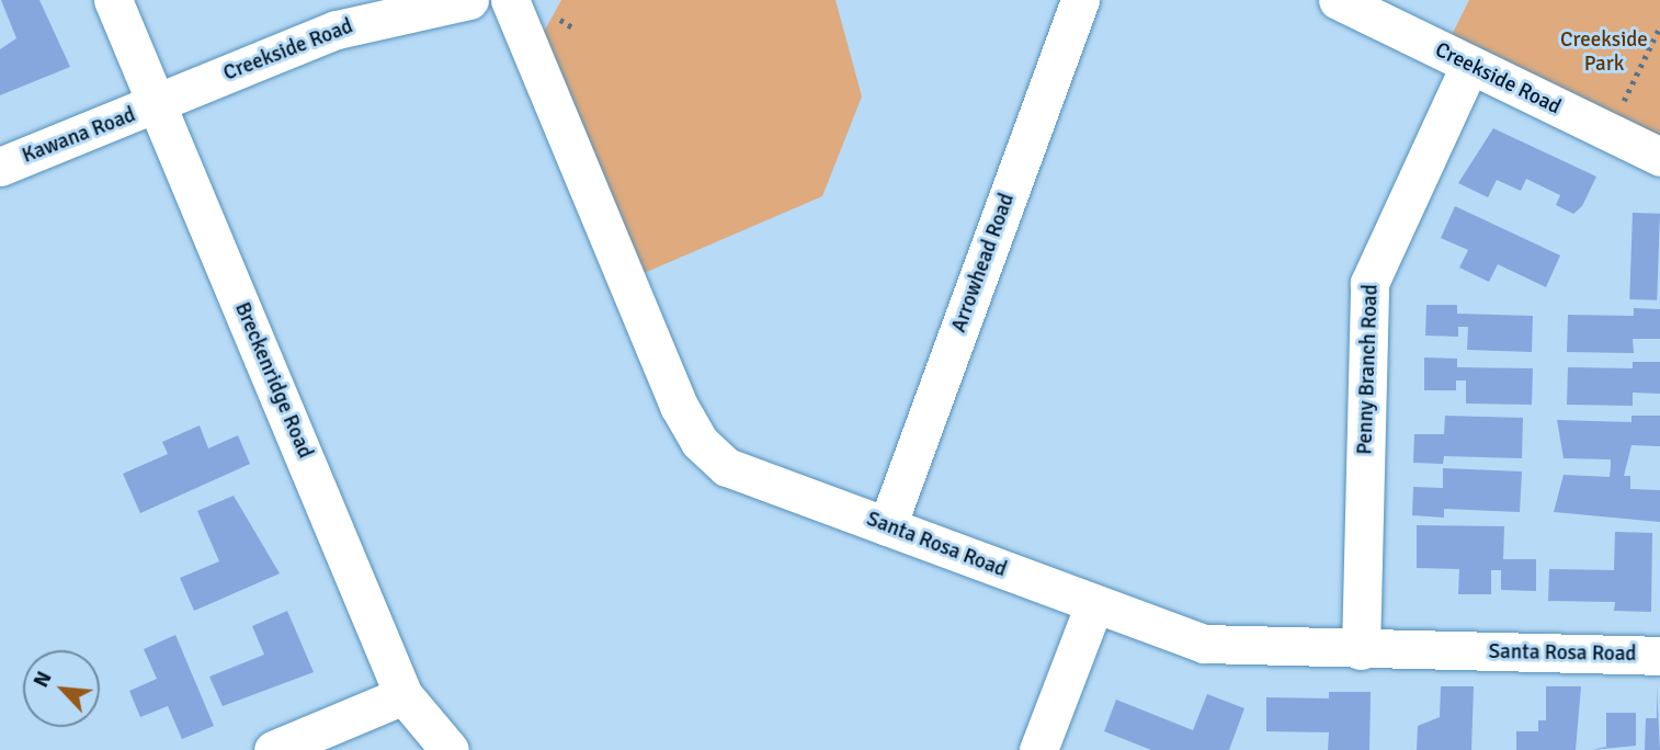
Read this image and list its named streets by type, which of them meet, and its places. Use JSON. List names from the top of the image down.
{
  "streets": {
    "street": [
      "Creekside Road",
      "Kawana Road",
      "Arrowhead Road",
      "Penny Branch Road",
      "Breckenridge Road",
      "Santa Rosa Road"
    ]
  },
  "crossings": [
    ["Creekside Road", "Kawana Road"],
    ["Creekside Road", "Penny Branch Road"],
    ["Creekside Road", "Breckenridge Road"],
    ["Kawana Road", "Breckenridge Road"],
    ["Arrowhead Road", "Santa Rosa Road"],
    ["Penny Branch Road", "Santa Rosa Road"]
  ],
  "parks": ["Creekside Park"],
  "north": "top left"
}
